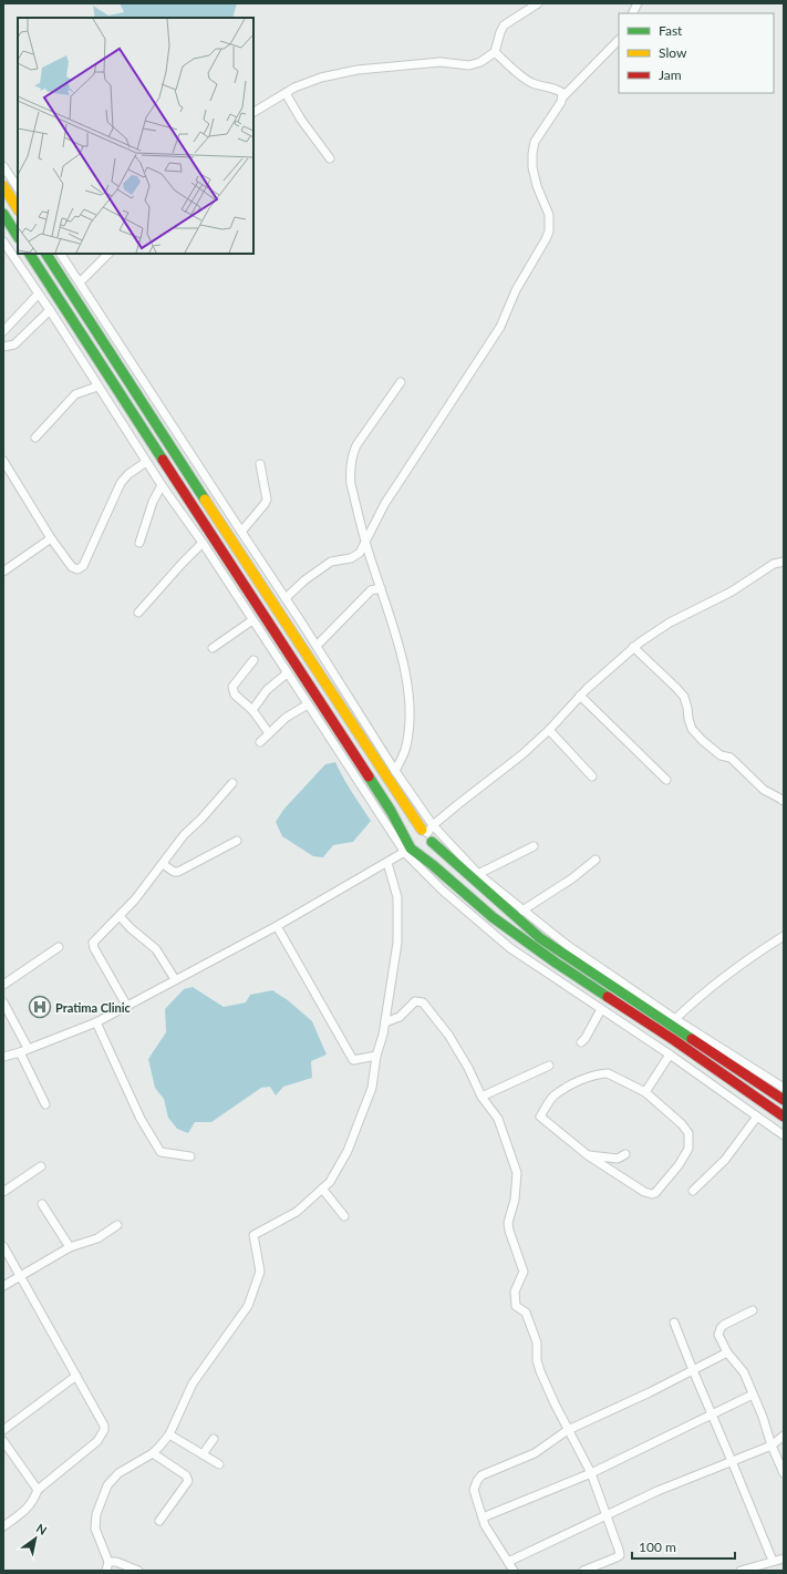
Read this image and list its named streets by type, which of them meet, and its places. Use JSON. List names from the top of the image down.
{
  "places": {
    "hospital": ["Pratima Clinic"]
  },
  "legend": ["Fast", "Slow", "Jam"],
  "scale_bar": "100 m",
  "north": "top right"
}
